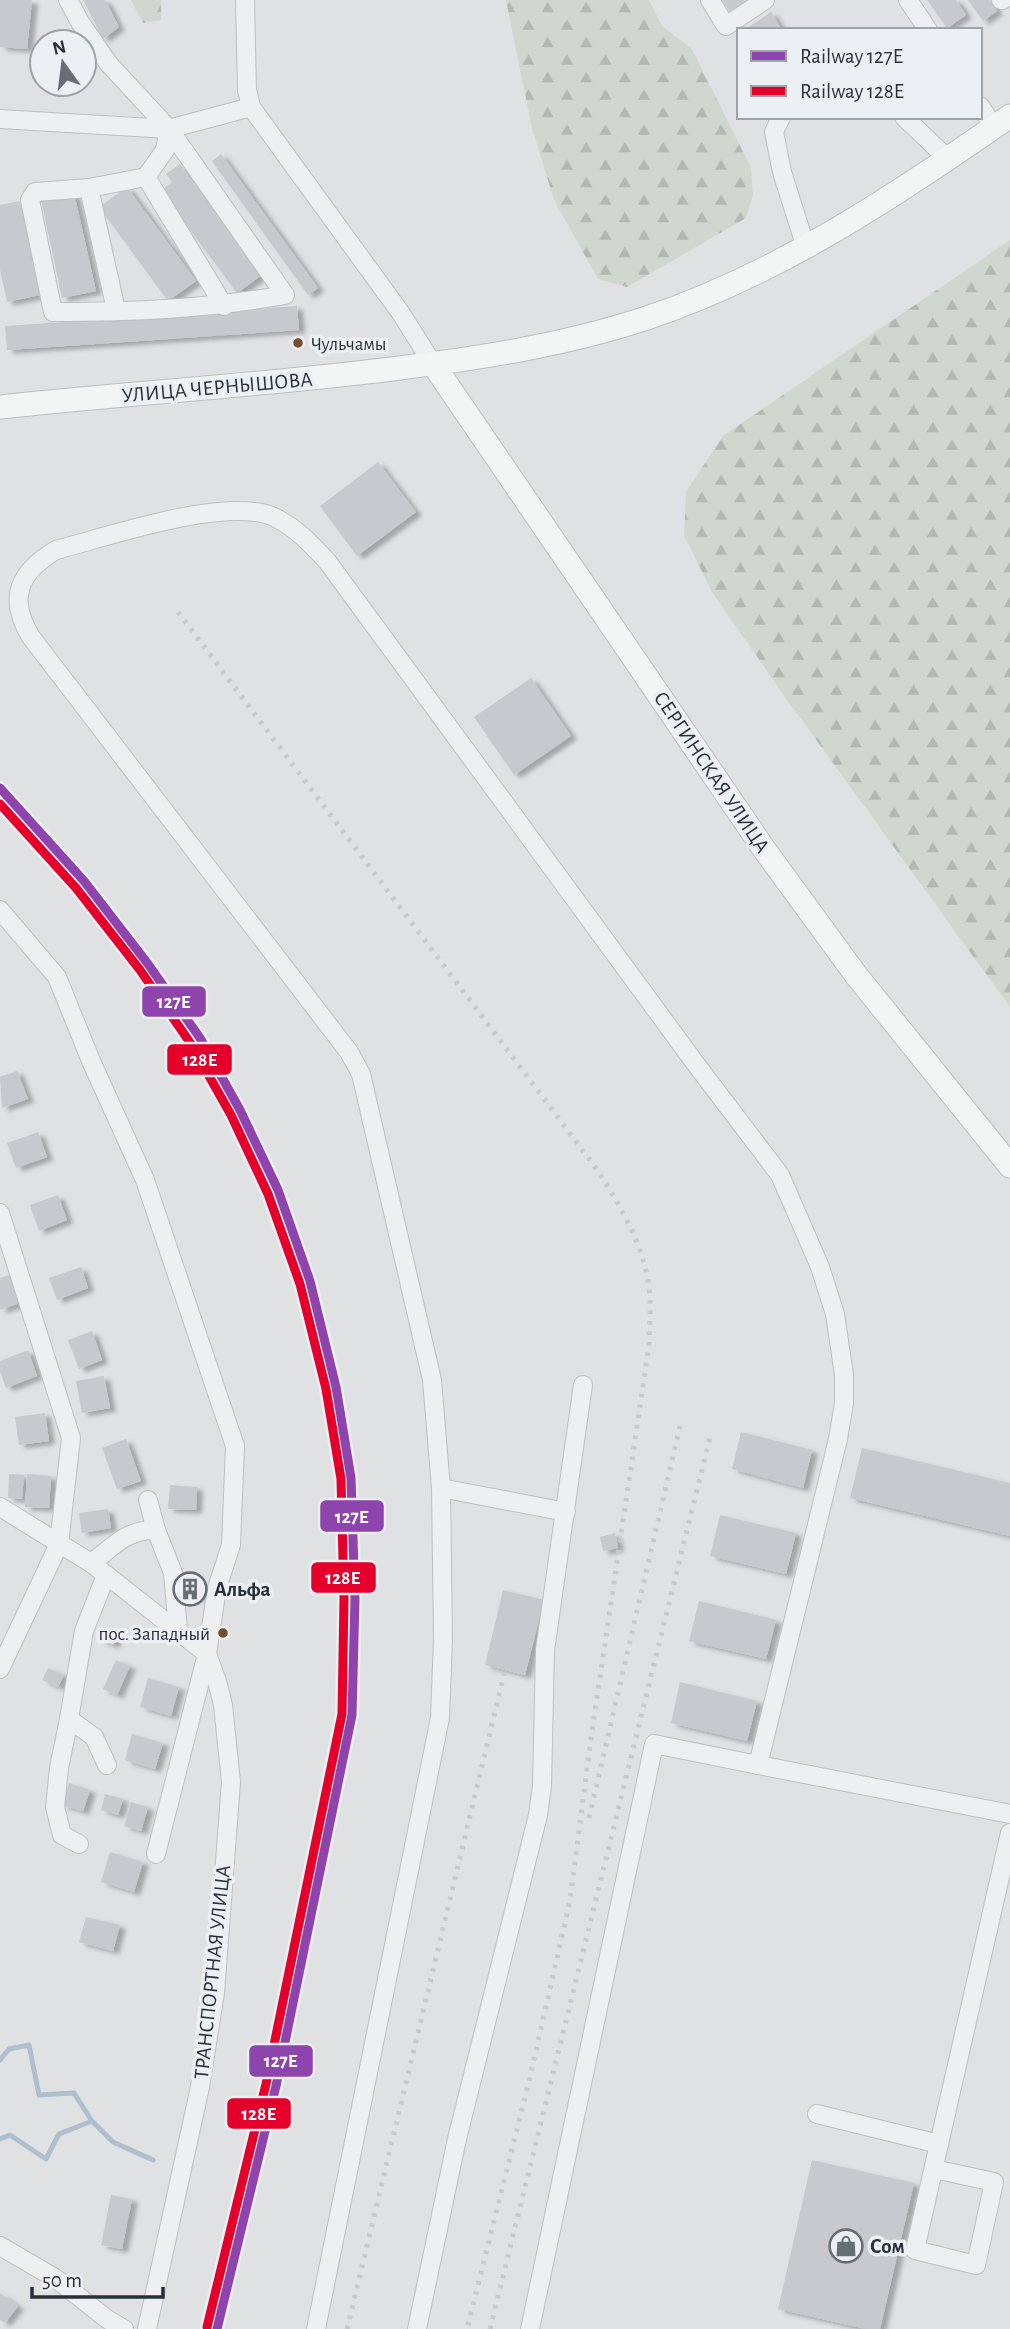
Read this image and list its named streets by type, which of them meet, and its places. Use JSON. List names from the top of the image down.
{
  "streets": {
    "main road": ["УЛИЦА ЧЕРНЫШОВА", "СЕРГИНСКАЯ УЛИЦА"],
    "street": ["ТРАНСПОРТНАЯ УЛИЦА"]
  },
  "crossings": [
    ["УЛИЦА ЧЕРНЫШОВА", "СЕРГИНСКАЯ УЛИЦА"]
  ],
  "places": {
    "other": ["Чульчамы", "пос. Западный"],
    "building": ["Альфа"],
    "shop": ["Сом"]
  },
  "lines": ["rail line 127Е", "rail line 128Е"],
  "legend": ["Railway 127Е", "Railway 128Е"],
  "scale_bar": "50 m",
  "north": "top"
}
